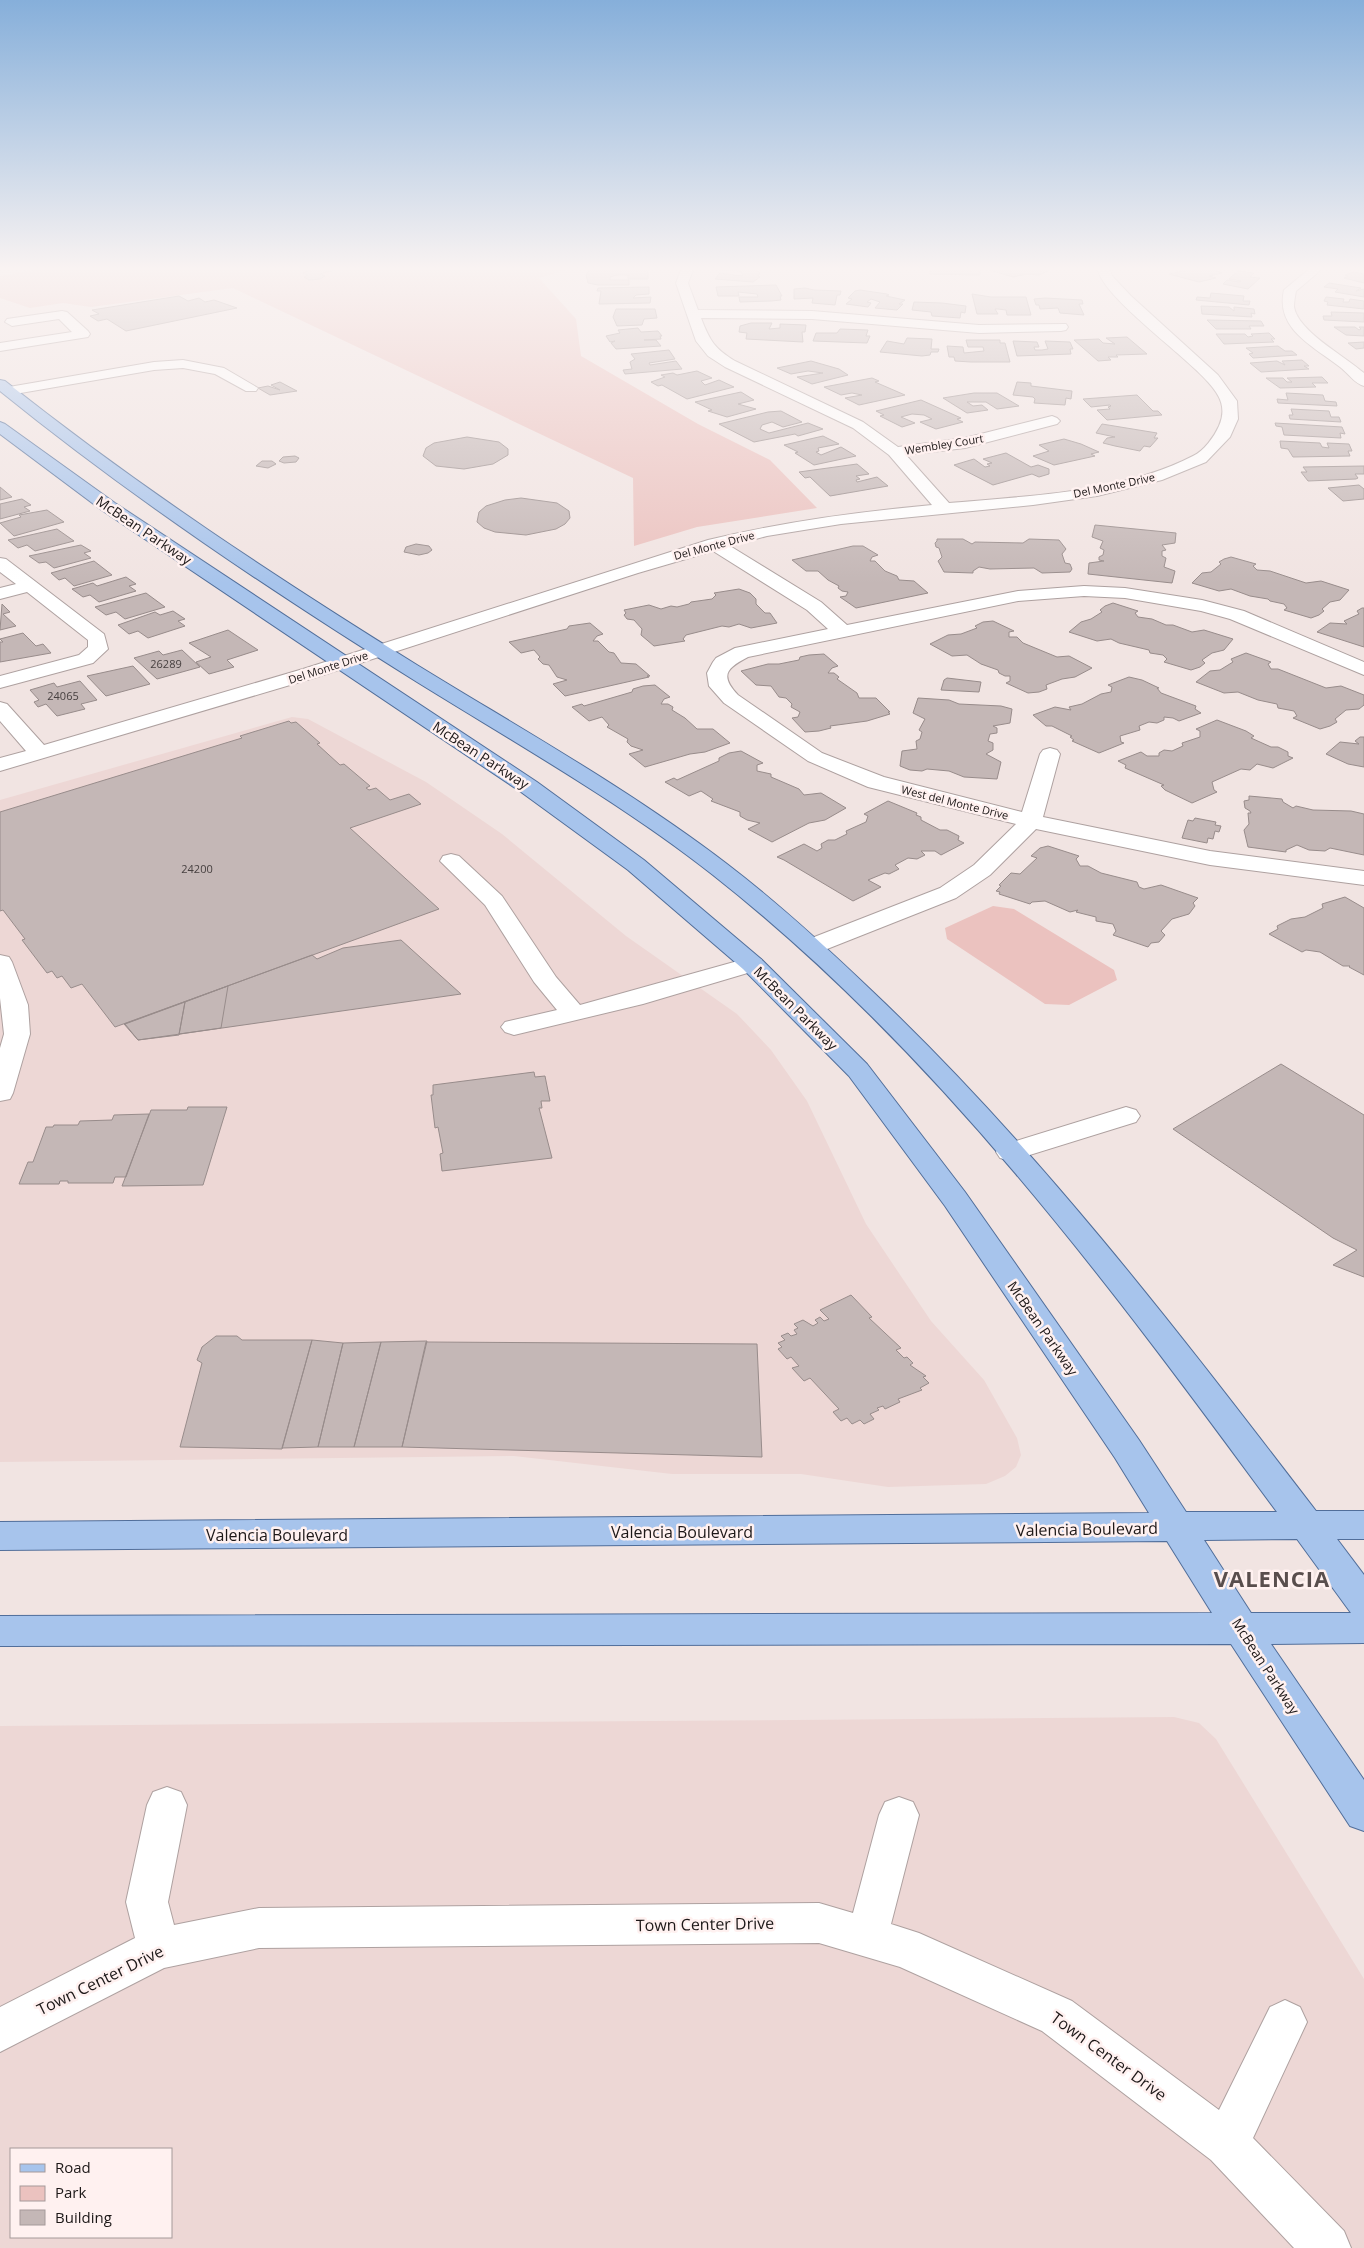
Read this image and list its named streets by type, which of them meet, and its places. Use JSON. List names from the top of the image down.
{
  "streets": {
    "main road": ["McBean Parkway", "Valencia Boulevard"],
    "street": [
      "Wembley Court",
      "Del Monte Drive",
      "West del Monte Drive",
      "Town Center Drive"
    ]
  },
  "crossings": [
    ["Del Monte Drive", "McBean Parkway"],
    ["McBean Parkway", "Valencia Boulevard"]
  ],
  "districts": ["VALENCIA"],
  "house_numbers": ["26289", "24065", "24200"],
  "legend": ["Road", "Park", "Building"]
}
